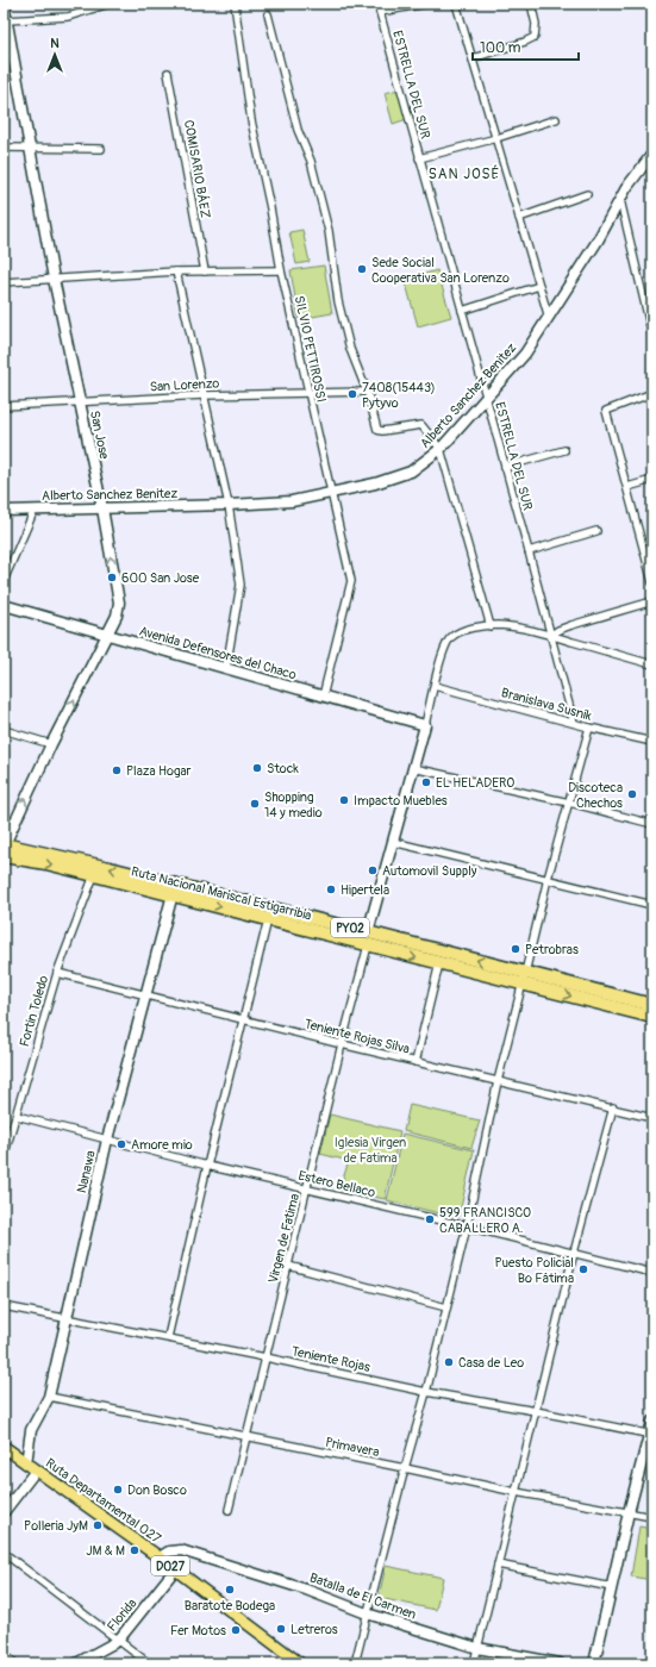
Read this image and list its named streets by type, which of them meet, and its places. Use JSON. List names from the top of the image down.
{
  "streets": {
    "highway": ["Ruta Nacional Mariscal Estigarribia", "PY02"],
    "main road": ["Ruta Departamental 027", "D027"],
    "street": [
      "ESTRELLA DEL SUR",
      "COMISARIO BÁEZ",
      "SILVIO PETTIROSSI",
      "San Lorenzo",
      "Alberto Sanchez Benitez",
      "San Jose",
      "Avenida Defensores del Chaco",
      "Branislava Susnik",
      "Fortin Toledo",
      "Teniente Rojas Silva",
      "Nanawa",
      "Estero Bellaco",
      "Virgen de Fatima",
      "Teniente Rojas",
      "Primavera",
      "Batalla de El Carmen",
      "Florida"
    ]
  },
  "crossings": [
    ["ESTRELLA DEL SUR", "Alberto Sanchez Benitez"],
    ["ESTRELLA DEL SUR", "Branislava Susnik"],
    ["SILVIO PETTIROSSI", "San Lorenzo"],
    ["SILVIO PETTIROSSI", "Alberto Sanchez Benitez"],
    ["SILVIO PETTIROSSI", "Avenida Defensores del Chaco"],
    ["San Lorenzo", "San Jose"],
    ["Alberto Sanchez Benitez", "San Jose"],
    ["San Jose", "Avenida Defensores del Chaco"],
    ["San Jose", "Ruta Nacional Mariscal Estigarribia"],
    ["Ruta Nacional Mariscal Estigarribia", "Fortin Toledo"],
    ["Ruta Nacional Mariscal Estigarribia", "Nanawa"],
    ["Ruta Nacional Mariscal Estigarribia", "Virgen de Fatima"],
    ["Fortin Toledo", "Teniente Rojas Silva"],
    ["Fortin Toledo", "Estero Bellaco"],
    ["Teniente Rojas Silva", "Nanawa"],
    ["Teniente Rojas Silva", "Virgen de Fatima"],
    ["Nanawa", "Estero Bellaco"],
    ["Nanawa", "Teniente Rojas"],
    ["Nanawa", "Primavera"],
    ["Nanawa", "Ruta Departamental 027"],
    ["Estero Bellaco", "Virgen de Fatima"],
    ["Virgen de Fatima", "Teniente Rojas"],
    ["Virgen de Fatima", "Primavera"],
    ["Ruta Departamental 027", "Batalla de El Carmen"],
    ["Ruta Departamental 027", "Florida"]
  ],
  "one_way": ["San Jose"],
  "districts": ["SAN JOSÉ"],
  "parks": ["Iglesia Virgen de Fatima"],
  "places": [
    "Sede Social Cooperativa San Lorenzo",
    "7408(15443) Pytyvo",
    "600 San Jose",
    "Stock",
    "Plaza Hogar",
    "EL HELADERO",
    "Discoteca Chechos",
    "Impacto Muebles",
    "Shopping 14 y medio",
    "Automovil Supply",
    "Hipertela",
    "Petrobras",
    "Amore mio",
    "599 FRANCISCO CABALLERO A.",
    "Puesto Policial Bo Fátima",
    "Casa de Leo",
    "Don Bosco",
    "Polleria JyM",
    "JM & M",
    "Baratote Bodega",
    "Letreros",
    "Fer Motos"
  ],
  "scale_bar": "100 m",
  "north": "top"
}
